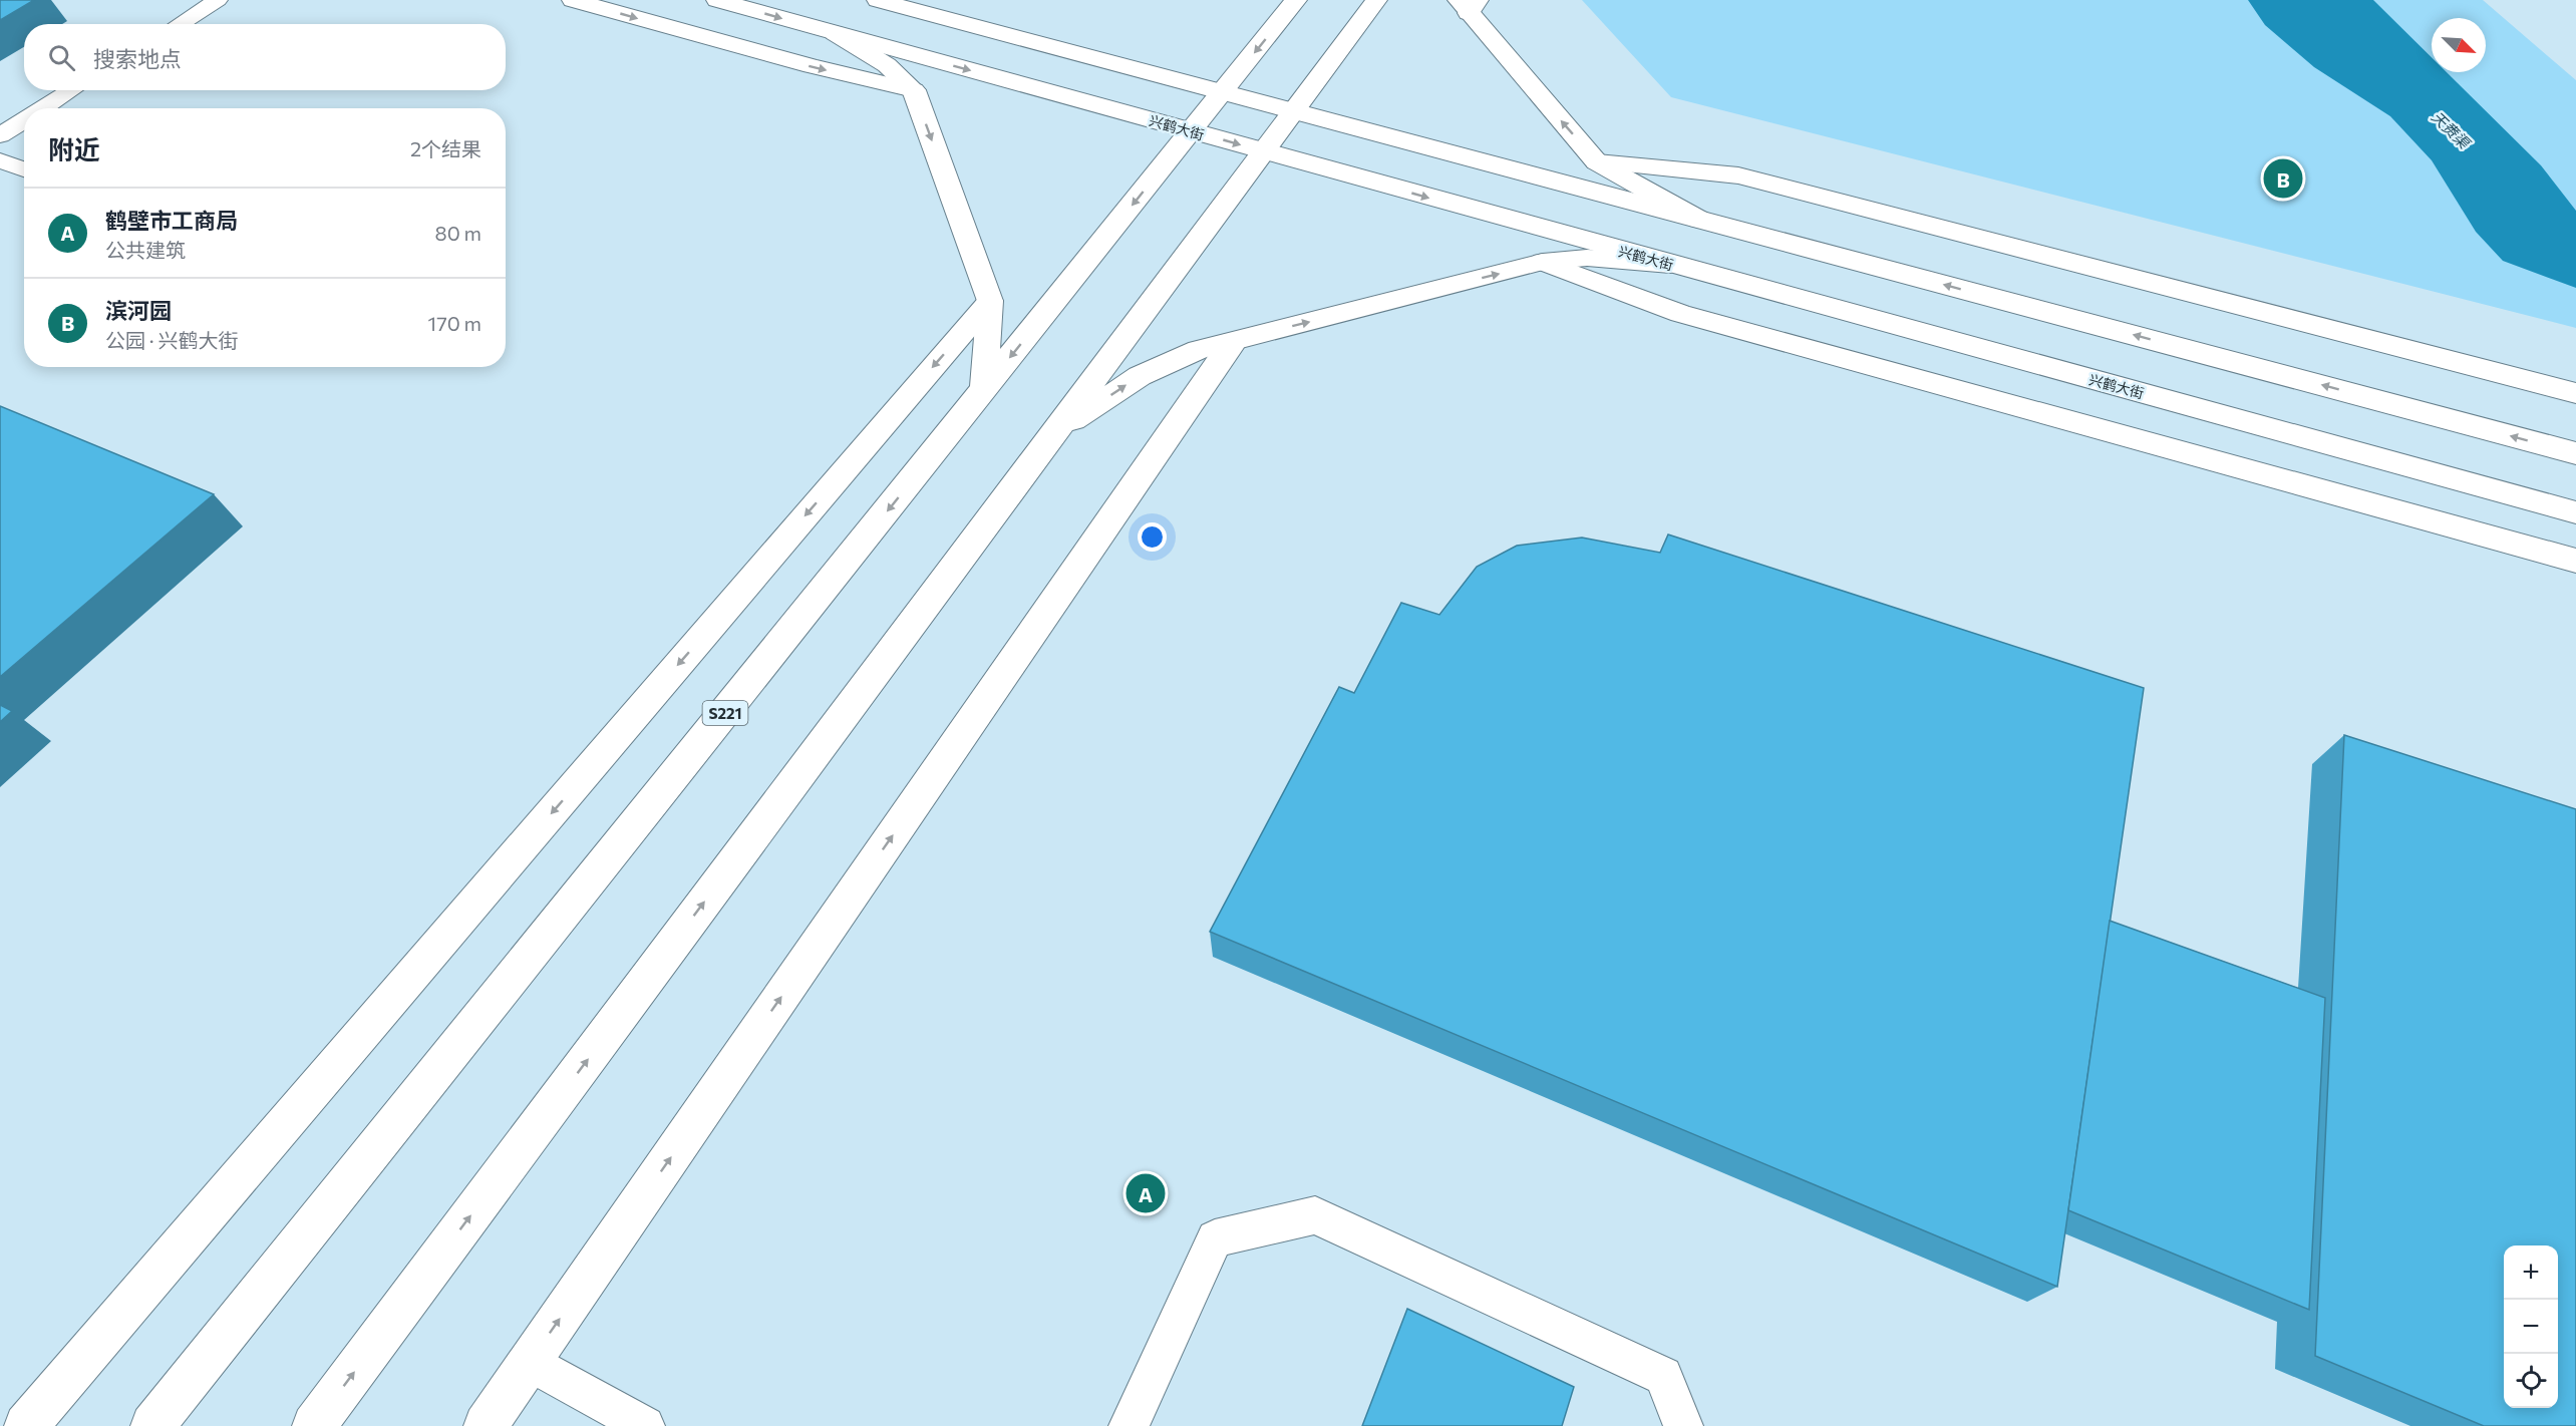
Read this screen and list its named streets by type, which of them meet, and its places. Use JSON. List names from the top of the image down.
{
  "streets": {
    "main road": ["兴鹤大街", "S221"]
  },
  "crossings": [
    ["兴鹤大街", "S221"]
  ],
  "water": ["天赉渠"],
  "north": "bottom right",
  "page": {
    "search": "搜索地点",
    "heading": ["附近", "2个结果"],
    "pins": ["B", "A"],
    "list": [
      {
        "mark": "A",
        "name": "鹤壁市工商局",
        "note": "公共建筑",
        "value": "80 m"
      },
      {
        "mark": "B",
        "name": "滨河园",
        "note": "公园 · 兴鹤大街",
        "value": "170 m"
      }
    ],
    "map_buttons": ["+", "−"]
  }
}
